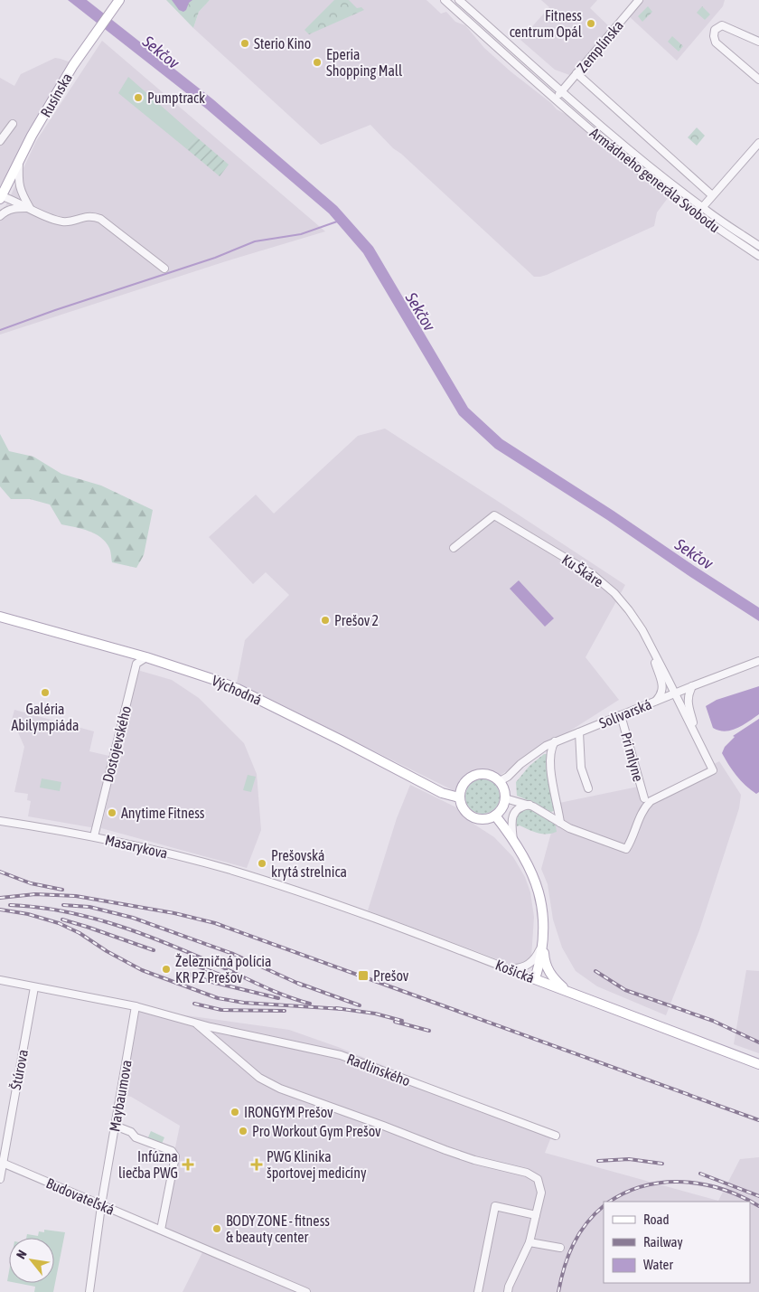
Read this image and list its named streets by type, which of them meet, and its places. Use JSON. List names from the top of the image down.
{
  "streets": {
    "main road": ["Rusínska", "Východná", "Košická"],
    "street": [
      "Zemplínska",
      "Armádneho generála Svobodu",
      "Ku Škáre",
      "Solivarská",
      "Dostojevského",
      "Pri mlyne",
      "Masarykova",
      "Štúrova",
      "Radlinského",
      "Maybaumova",
      "Budovateľská"
    ]
  },
  "crossings": [
    ["Zemplínska", "Armádneho generála Svobodu"],
    ["Ku Škáre", "Solivarská"],
    ["Východná", "Solivarská"],
    ["Solivarská", "Pri mlyne"],
    ["Dostojevského", "Masarykova"],
    ["Masarykova", "Košická"],
    ["Štúrova", "Radlinského"],
    ["Štúrova", "Budovateľská"],
    ["Radlinského", "Maybaumova"],
    ["Maybaumova", "Budovateľská"]
  ],
  "water": ["Sekčov"],
  "places": {
    "other": [
      "Fitness centrum Opál",
      "Sterio Kino",
      "Eperia Shopping Mall",
      "Pumptrack",
      "Prešov 2",
      "Galéria Abilympiáda",
      "Anytime Fitness",
      "Prešovská krytá strelnica",
      "Železničná polícia KR PZ Prešov",
      "IRONGYM Prešov",
      "Pro Workout Gym Prešov",
      "BODY ZONE - fitness & beauty center"
    ],
    "transit": ["Prešov"],
    "health": ["Infúzna liečba PWG", "PWG Klinika športovej medicíny"]
  },
  "legend": ["Road", "Railway", "Water"],
  "north": "top left"
}
